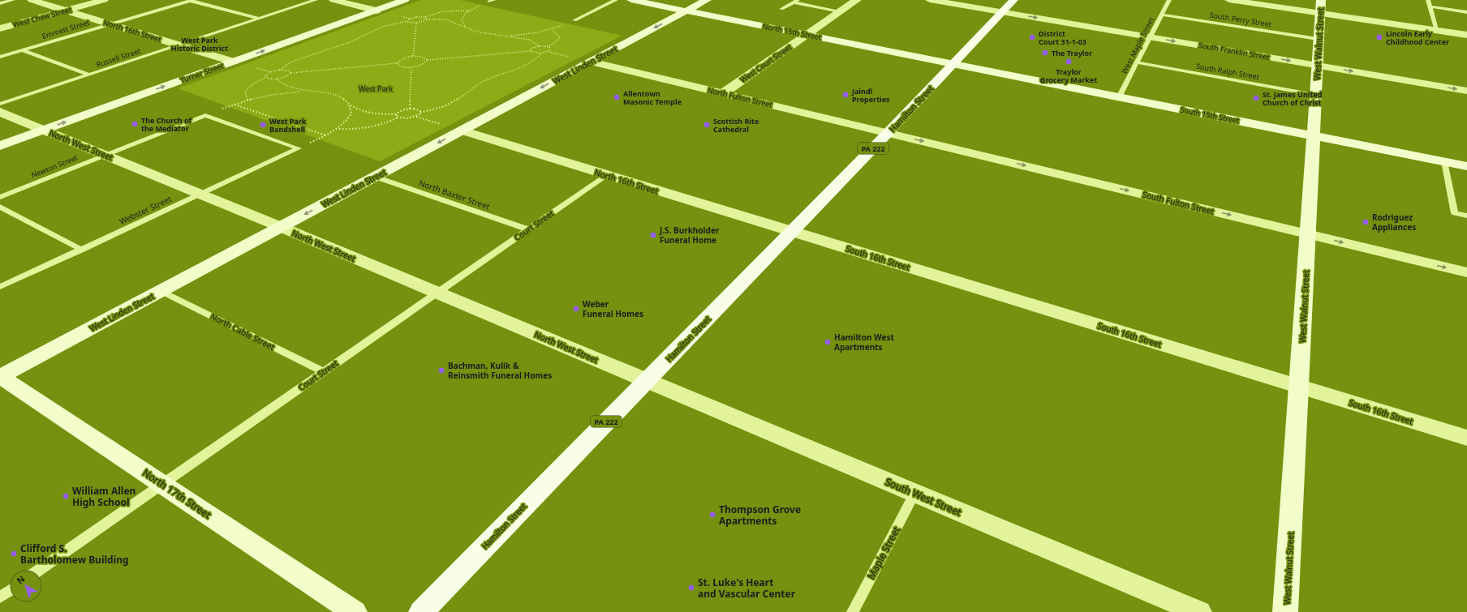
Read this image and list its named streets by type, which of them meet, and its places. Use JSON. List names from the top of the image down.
{
  "streets": {
    "main road": ["Hamilton Street", "PA 222"],
    "street": [
      "West Chew Street",
      "North 16th Street",
      "North 15th Street",
      "West Walnut Street",
      "South Franklin Street",
      "West Court Street",
      "West Linden Street",
      "Turner Street",
      "North Fulton Street",
      "South 15th Street",
      "North West Street",
      "South Fulton Street",
      "South 16th Street",
      "North 17th Street",
      "South West Street"
    ],
    "lane": [
      "South Perry Street",
      "Emmett Street",
      "West Maple Street",
      "Russell Street",
      "South Ralph Street",
      "Newton Street",
      "North Baxter Street",
      "Webster Street",
      "Court Street",
      "North Cable Street",
      "Maple Street"
    ]
  },
  "crossings": [
    ["West Chew Street", "North 16th Street"],
    ["South Perry Street", "West Walnut Street"],
    ["South Perry Street", "West Maple Street"],
    ["Emmett Street", "North 16th Street"],
    ["North 16th Street", "Russell Street"],
    ["North 16th Street", "West Linden Street"],
    ["North 16th Street", "Turner Street"],
    ["North 16th Street", "Hamilton Street"],
    ["North 16th Street", "Court Street"],
    ["North 16th Street", "South 16th Street"],
    ["North 15th Street", "West Court Street"],
    ["North 15th Street", "West Linden Street"],
    ["North 15th Street", "Hamilton Street"],
    ["North 15th Street", "South 15th Street"],
    ["North 15th Street", "PA 222"],
    ["West Walnut Street", "South Franklin Street"],
    ["West Walnut Street", "South Ralph Street"],
    ["West Walnut Street", "South 15th Street"],
    ["West Walnut Street", "South Fulton Street"],
    ["West Walnut Street", "South 16th Street"],
    ["West Maple Street", "South Franklin Street"],
    ["West Maple Street", "South Ralph Street"],
    ["West Maple Street", "South 15th Street"],
    ["South Franklin Street", "PA 222"],
    ["West Court Street", "North Fulton Street"],
    ["West Linden Street", "North Fulton Street"],
    ["West Linden Street", "North West Street"],
    ["West Linden Street", "North Baxter Street"],
    ["West Linden Street", "North Cable Street"],
    ["West Linden Street", "North 17th Street"],
    ["Turner Street", "North West Street"],
    ["North Fulton Street", "Hamilton Street"],
    ["North Fulton Street", "South Fulton Street"],
    ["Hamilton Street", "South 15th Street"],
    ["Hamilton Street", "North West Street"],
    ["Hamilton Street", "PA 222"],
    ["Hamilton Street", "South Fulton Street"],
    ["Hamilton Street", "South 16th Street"],
    ["Hamilton Street", "South West Street"],
    ["South 15th Street", "PA 222"],
    ["North West Street", "Newton Street"],
    ["North West Street", "Webster Street"],
    ["North West Street", "Court Street"],
    ["North West Street", "South West Street"],
    ["Newton Street", "Webster Street"],
    ["North Baxter Street", "Court Street"],
    ["Court Street", "North Cable Street"],
    ["Court Street", "North 17th Street"],
    ["South West Street", "Maple Street"]
  ],
  "one_way": ["West Linden Street", "Turner Street", "South Fulton Street"],
  "districts": ["West Park Historic District"],
  "parks": ["West Park"],
  "places": [
    "District Court 31-1-03",
    "Lincoln Early Childhood Center",
    "The Traylor",
    "Traylor Grocery Market",
    "Jaindl Properties",
    "Allentown Masonic Temple",
    "St. James United Church of Christ",
    "The Church of the Mediator",
    "West Park Bandshell",
    "Scottish Rite Cathedral",
    "Rodriguez Appliances",
    "J.S. Burkholder Funeral Home",
    "Weber Funeral Homes",
    "Hamilton West Apartments",
    "Bachman, Kulik & Reinsmith Funeral Homes",
    "William Allen High School",
    "Thompson Grove Apartments",
    "Clifford S. Bartholomew Building",
    "St. Luke's Heart and Vascular Center"
  ],
  "north": "top left"
}
